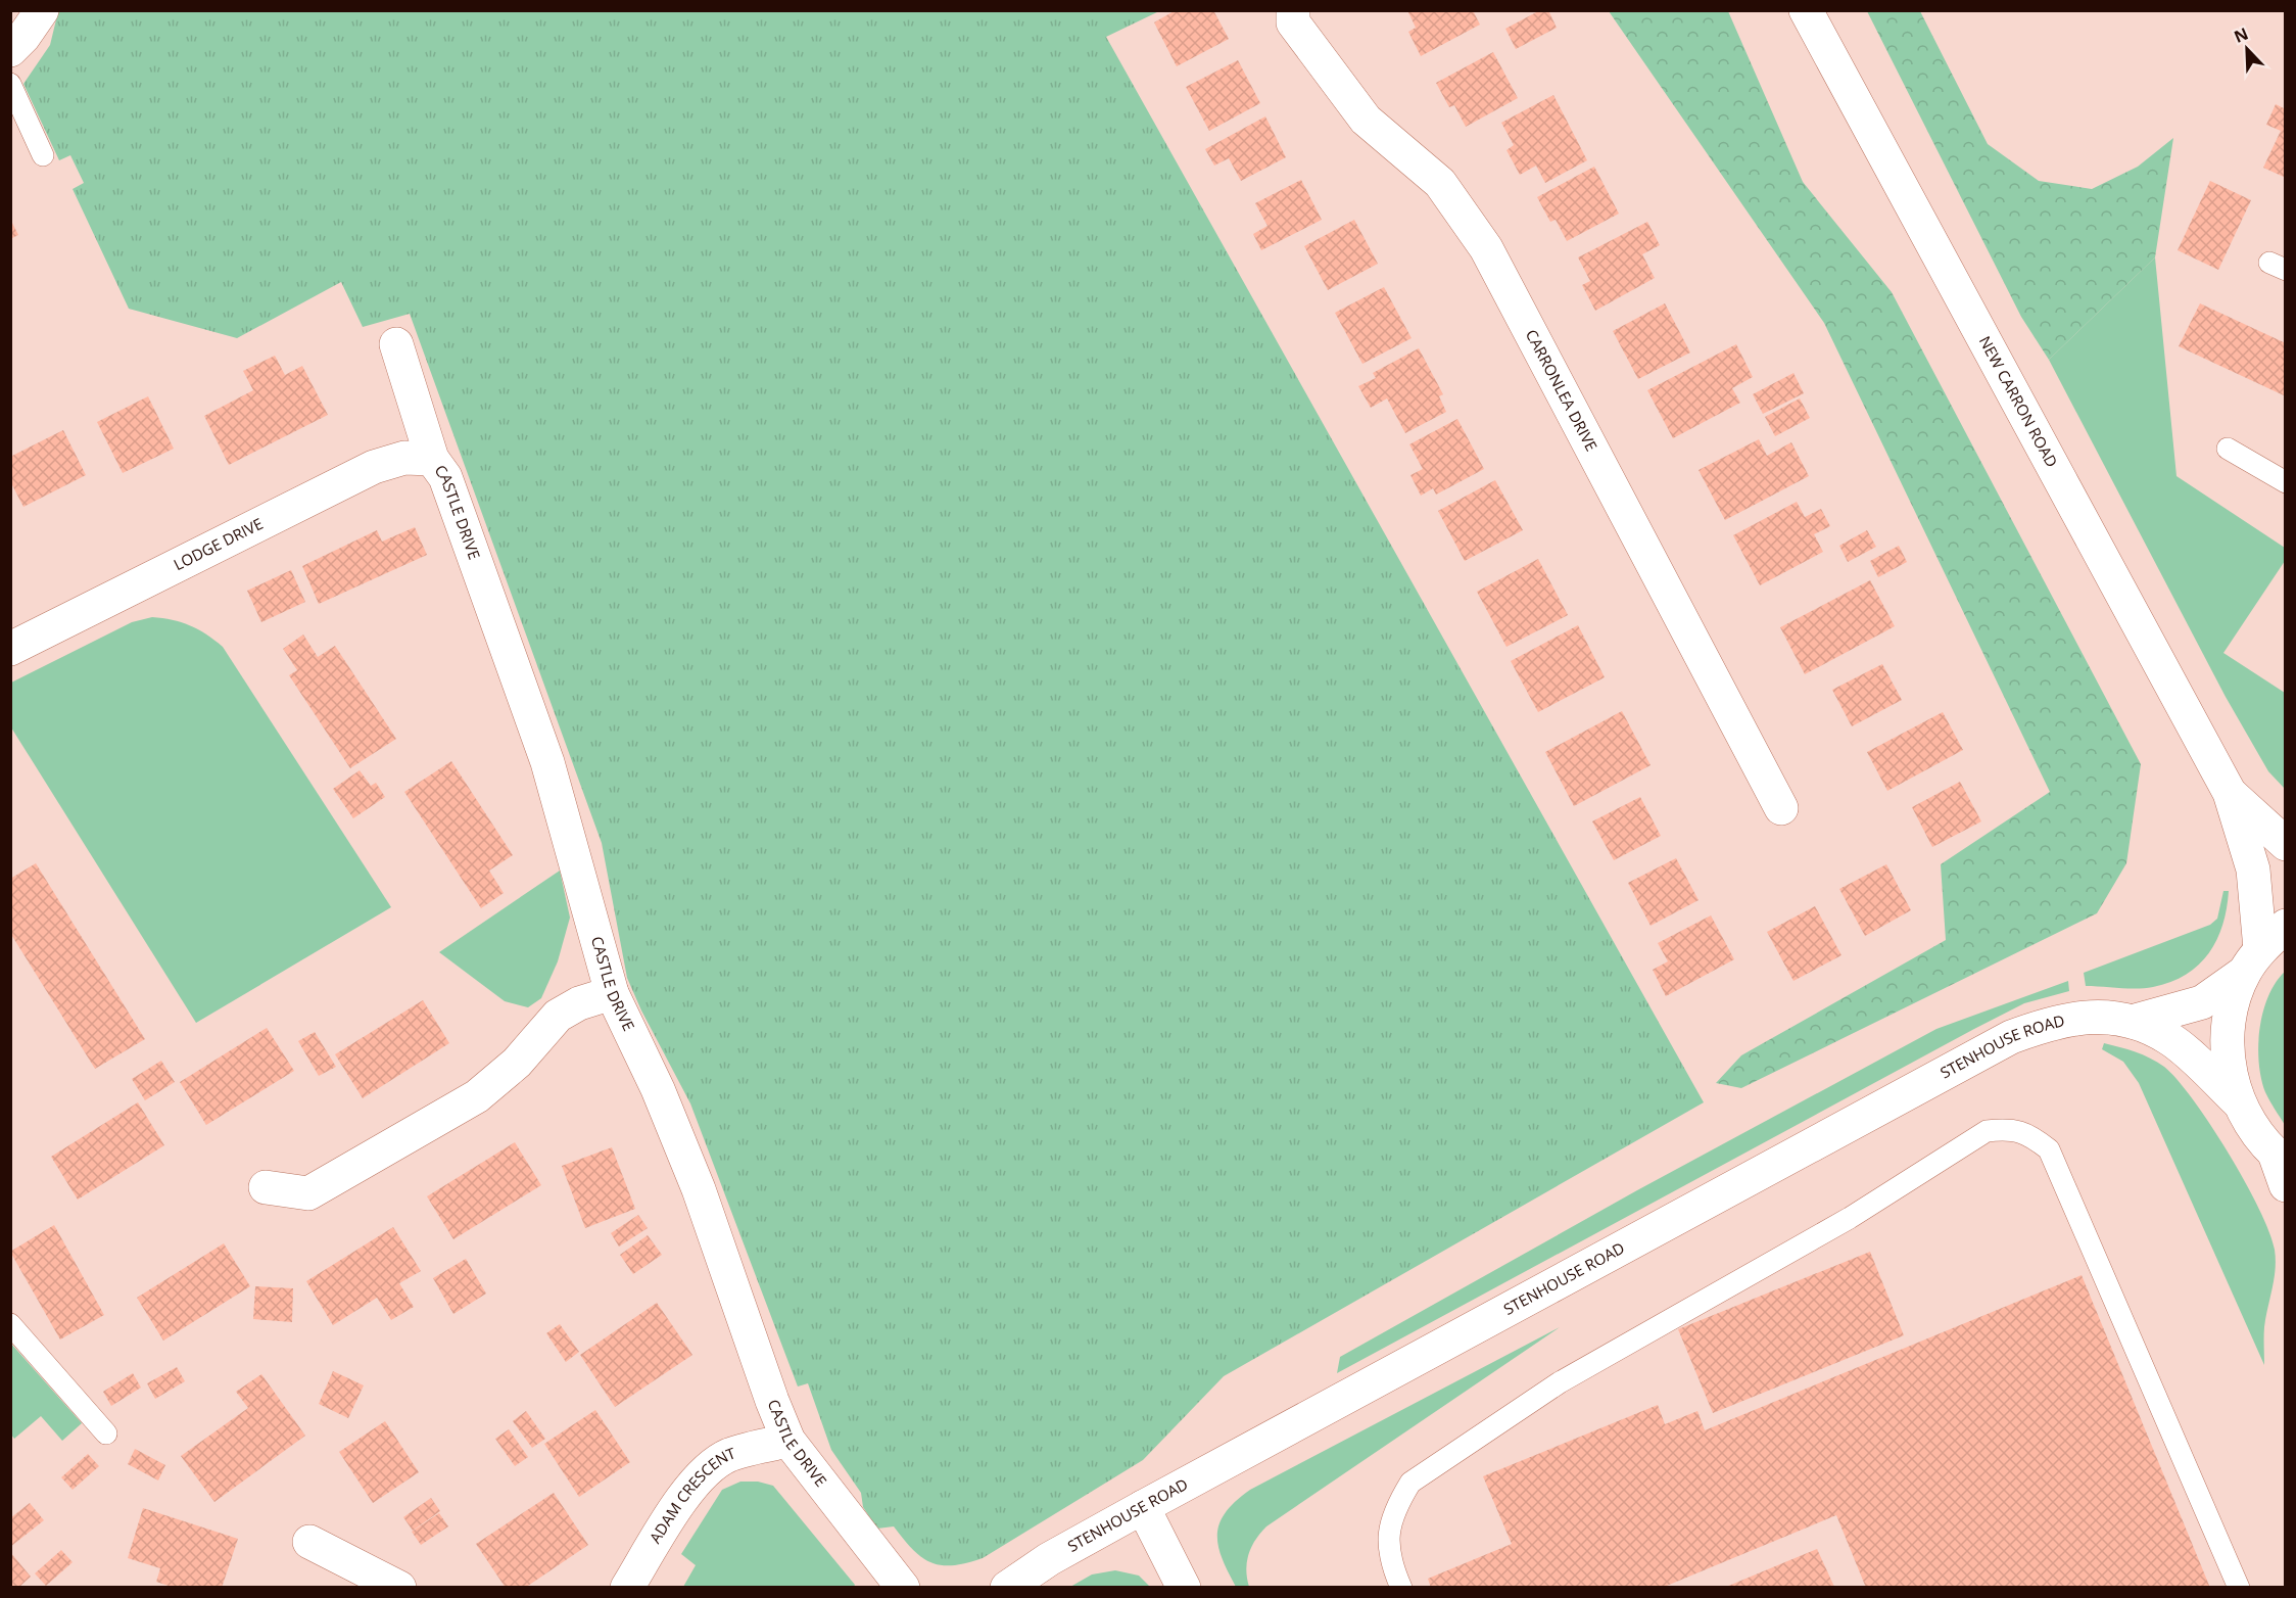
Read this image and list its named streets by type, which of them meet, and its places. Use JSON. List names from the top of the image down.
{
  "streets": {
    "street": [
      "CARRONLEA DRIVE",
      "NEW CARRON ROAD",
      "CASTLE DRIVE",
      "LODGE DRIVE",
      "STENHOUSE ROAD",
      "ADAM CRESCENT"
    ]
  },
  "crossings": [
    ["NEW CARRON ROAD", "STENHOUSE ROAD"],
    ["CASTLE DRIVE", "LODGE DRIVE"],
    ["CASTLE DRIVE", "ADAM CRESCENT"]
  ],
  "north": "top left"
}
